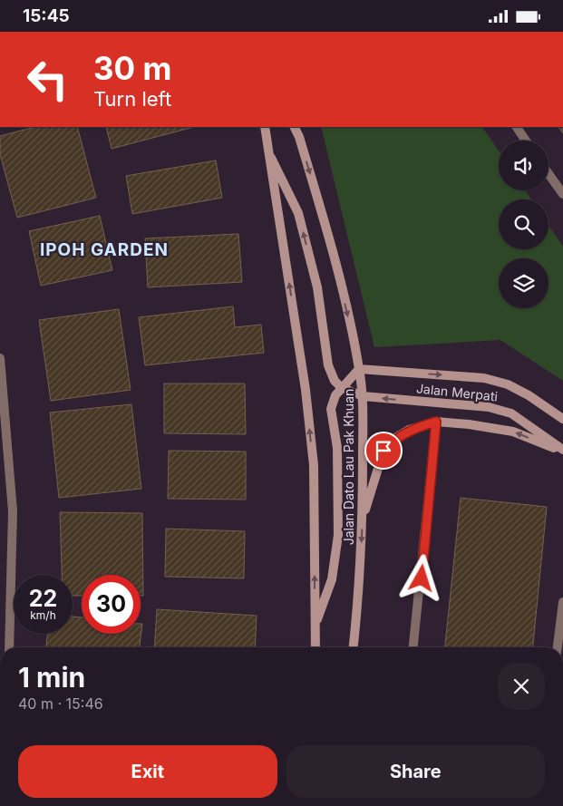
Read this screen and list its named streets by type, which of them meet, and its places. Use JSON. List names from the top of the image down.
{
  "streets": {
    "main road": ["Jalan Merpati", "Jalan Dato Lau Pak Khuan"]
  },
  "crossings": [
    ["Jalan Merpati", "Jalan Dato Lau Pak Khuan"]
  ],
  "districts": ["IPOH GARDEN"],
  "page": {
    "status": "15:45",
    "turn": ["30 m", "Turn left"],
    "speed": "22 km/h",
    "limit": "30",
    "heading": ["1 min", "40 m · 15:46"],
    "buttons": ["Exit", "Share"]
  }
}
